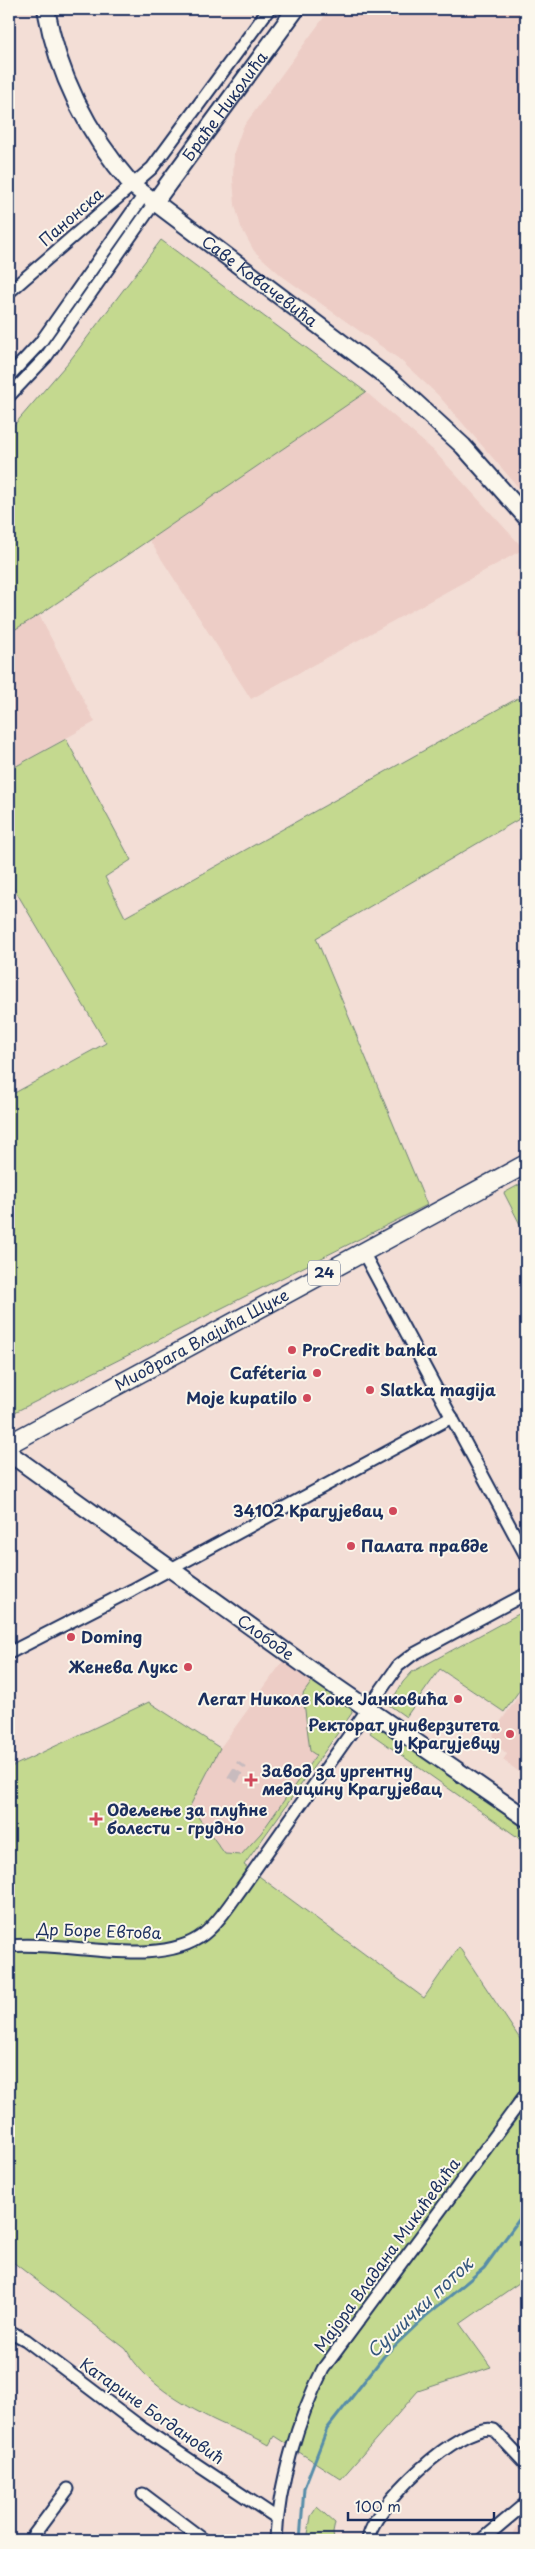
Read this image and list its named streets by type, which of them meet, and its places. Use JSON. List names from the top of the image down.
{
  "streets": {
    "main road": ["24", "Миодрага Влајића Шуке"],
    "street": [
      "Браће Николића",
      "Панонска",
      "Саве Ковачевића",
      "Слободе",
      "Др Боре Евтова",
      "Мајора Владана Микићевића",
      "Катарине Богдановић"
    ]
  },
  "crossings": [
    ["Браће Николића", "Панонска"],
    ["Браће Николића", "Саве Ковачевића"],
    ["Панонска", "Саве Ковачевића"],
    ["Слободе", "Др Боре Евтова"],
    ["Мајора Владана Микићевића", "Катарине Богдановић"]
  ],
  "water": ["Сушички поток"],
  "places": {
    "other": [
      "ProCredit banka",
      "Caféteria",
      "Slatka magija",
      "Moje kupatilo",
      "34102 Крагујевац",
      "Палата правде",
      "Doming",
      "Женева Лукс",
      "Легат Николе Коке Јанковића",
      "Ректорат универзитета у Крагујевцу"
    ],
    "health": ["Завод за ургентну медицину Крагујевац", "Одељење за плућне болести - грудно"]
  },
  "scale_bar": "100 m"
}
